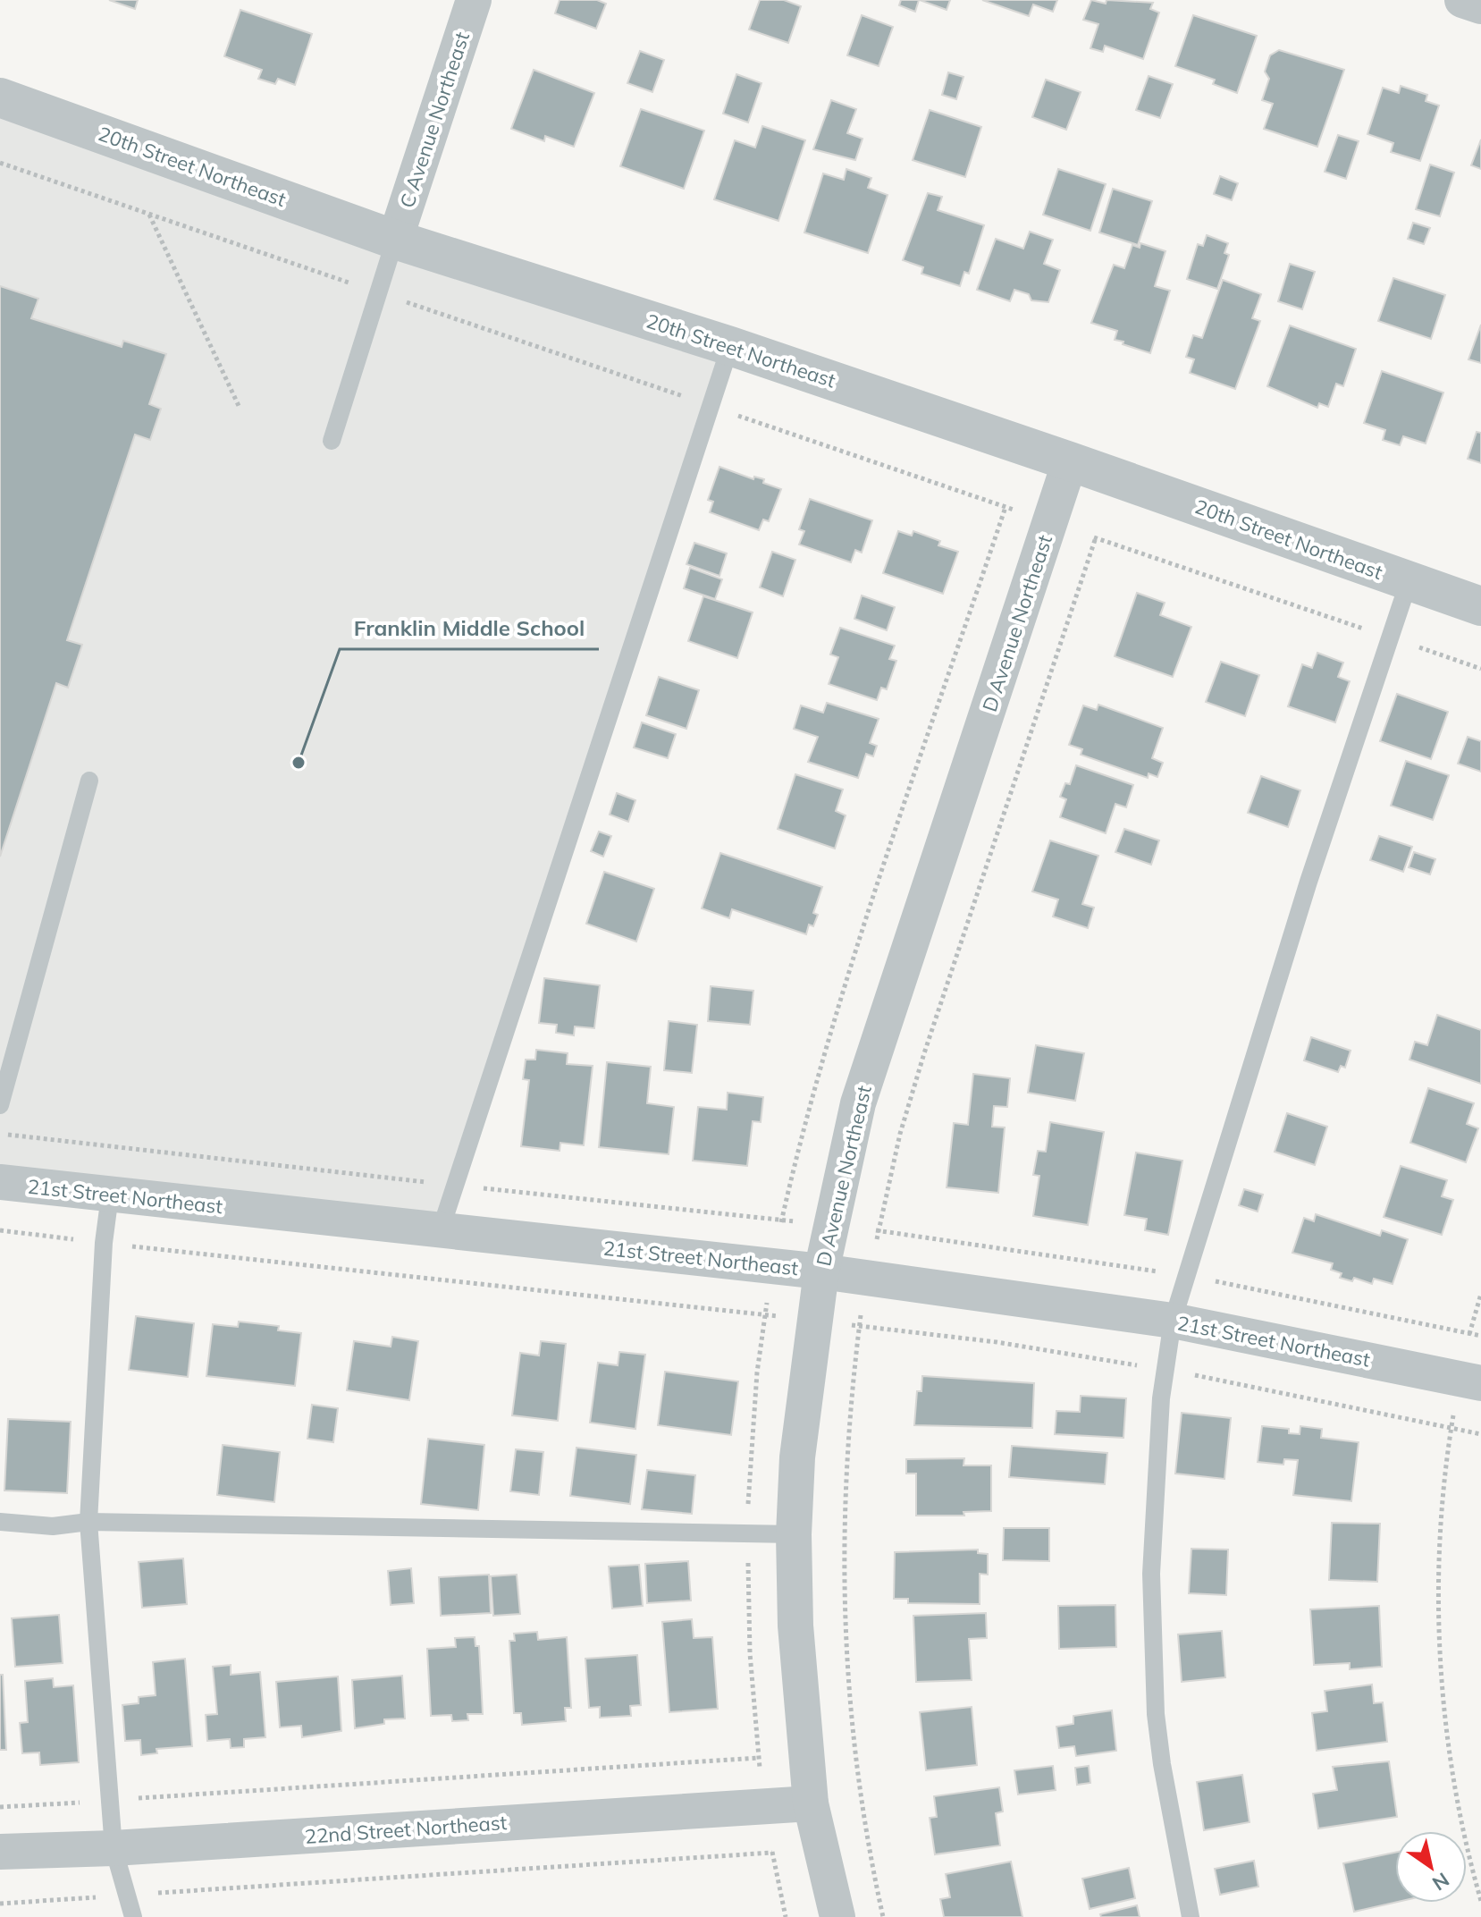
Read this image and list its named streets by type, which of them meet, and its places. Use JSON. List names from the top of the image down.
{
  "streets": {
    "street": [
      "C Avenue Northeast",
      "20th Street Northeast",
      "D Avenue Northeast",
      "21st Street Northeast",
      "22nd Street Northeast"
    ]
  },
  "crossings": [
    ["C Avenue Northeast", "20th Street Northeast"],
    ["20th Street Northeast", "D Avenue Northeast"],
    ["D Avenue Northeast", "21st Street Northeast"],
    ["D Avenue Northeast", "22nd Street Northeast"]
  ],
  "places": ["Franklin Middle School"],
  "north": "bottom right"
}
